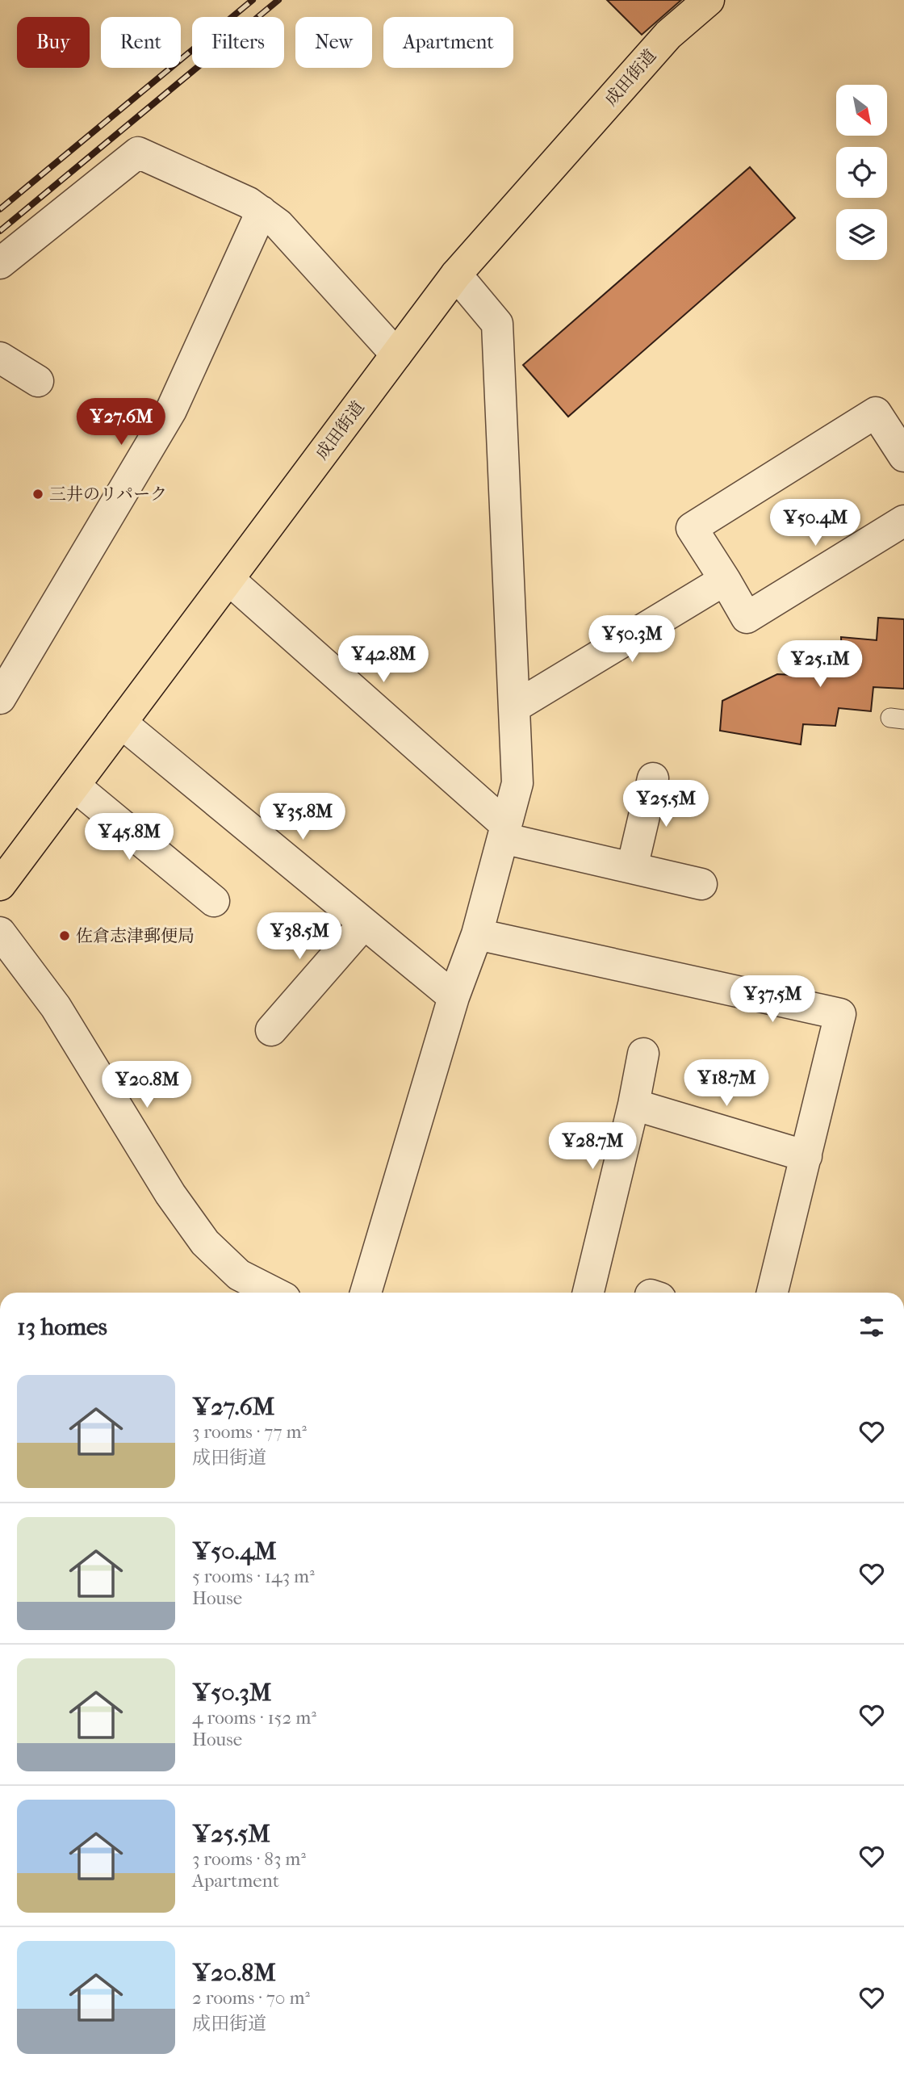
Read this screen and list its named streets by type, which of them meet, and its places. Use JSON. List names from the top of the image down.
{
  "streets": {
    "highway": ["成田街道"]
  },
  "places": ["三井のリパーク", "佐倉志津郵便局"],
  "north": "bottom right",
  "page": {
    "chip": [
      "Buy",
      "Rent",
      "Filters",
      "New",
      "Apartment"
    ],
    "price": [
      "¥27.6M",
      "¥50.4M",
      "¥50.3M",
      "¥42.8M",
      "¥25.1M",
      "¥25.5M",
      "¥35.8M",
      "¥45.8M",
      "¥38.5M",
      "¥37.5M",
      "¥18.7M",
      "¥20.8M",
      "¥28.7M"
    ],
    "heading": "13 homes",
    "list": [
      {
        "name": "¥27.6M",
        "note": "3 rooms · 77 m² · 成田街道"
      },
      {
        "name": "¥50.4M",
        "note": "5 rooms · 143 m² · House"
      },
      {
        "name": "¥50.3M",
        "note": "4 rooms · 152 m² · House"
      },
      {
        "name": "¥25.5M",
        "note": "3 rooms · 83 m² · Apartment"
      },
      {
        "name": "¥20.8M",
        "note": "2 rooms · 70 m² · 成田街道"
      }
    ]
  }
}
